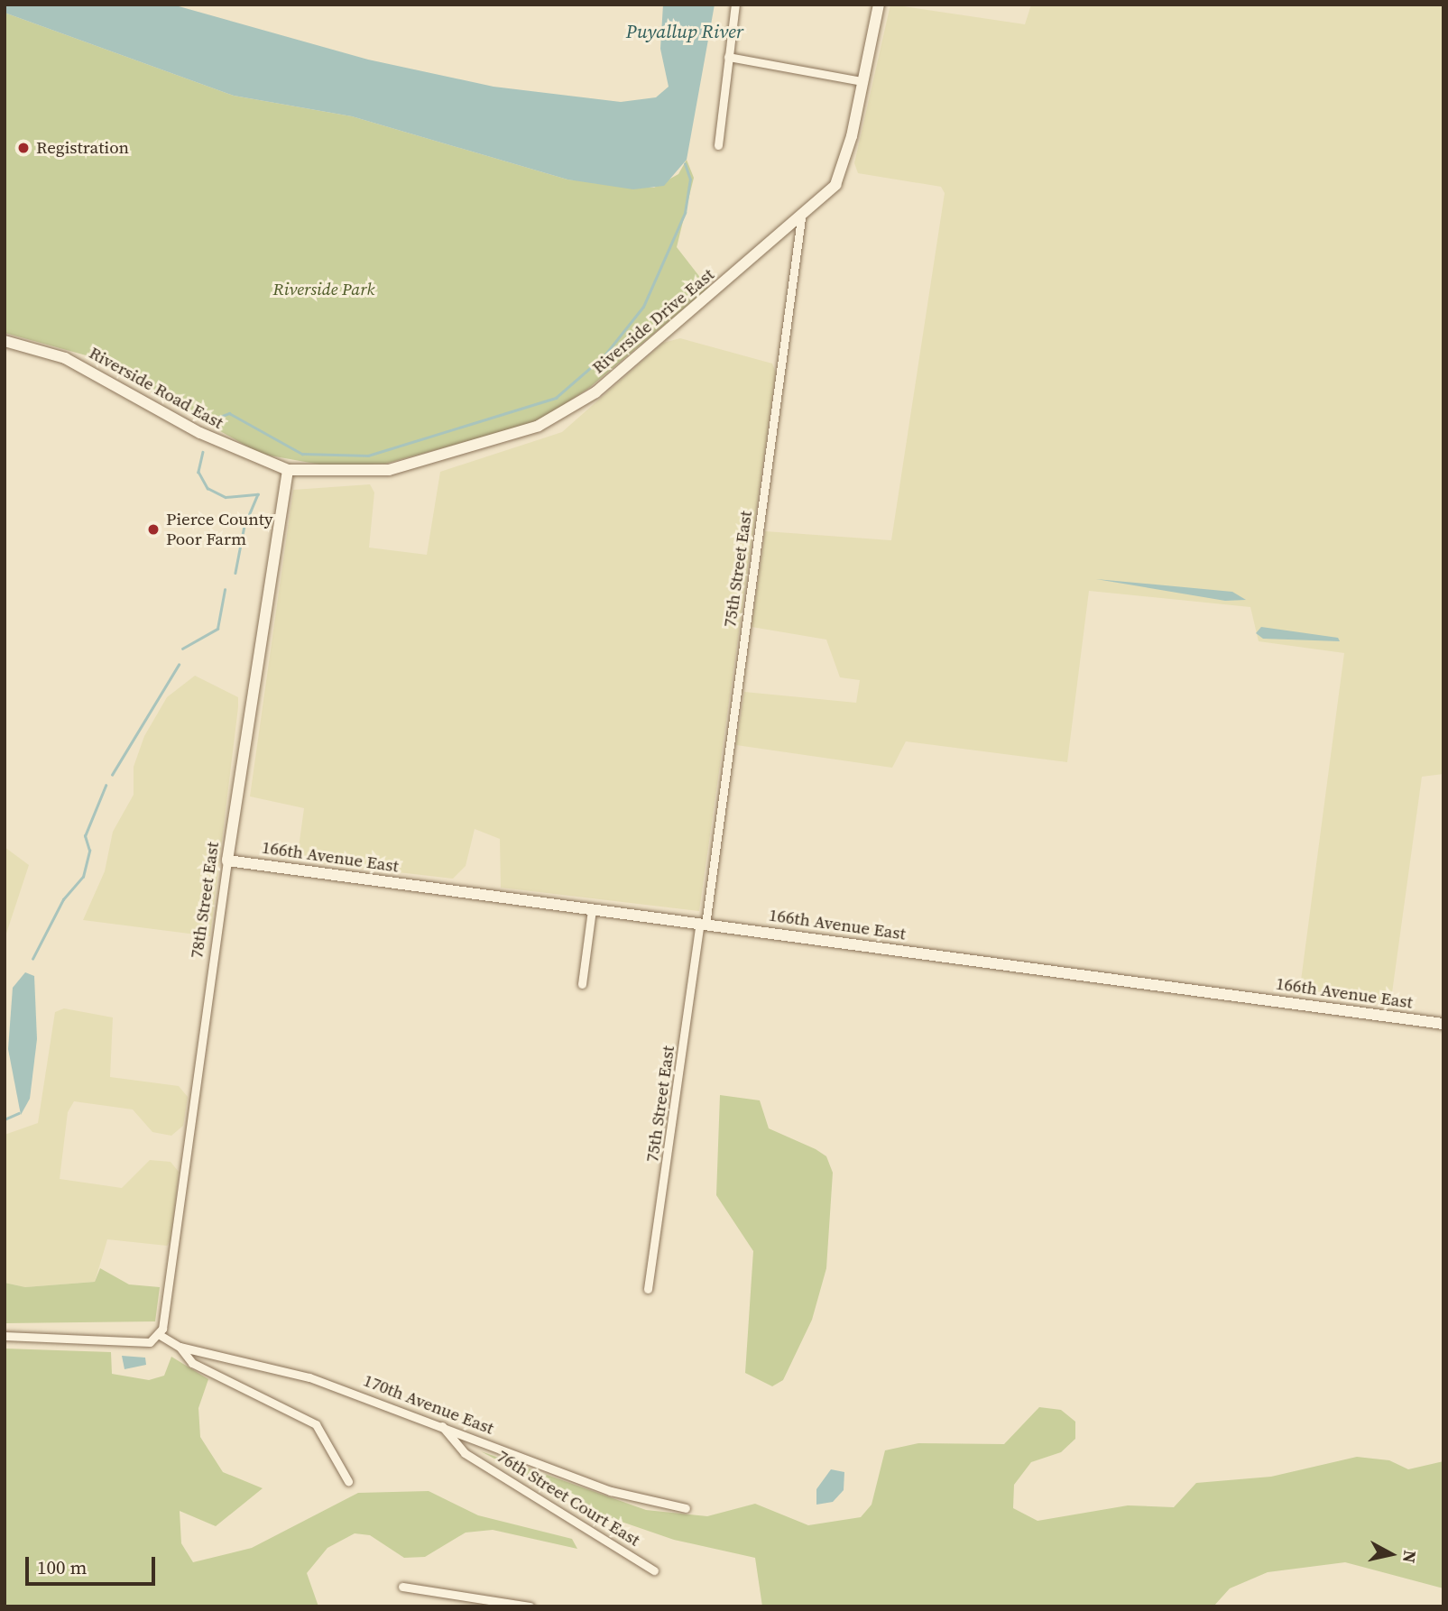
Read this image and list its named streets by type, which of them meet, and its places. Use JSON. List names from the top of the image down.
{
  "streets": {
    "street": [
      "Riverside Drive East",
      "Riverside Road East",
      "75th Street East",
      "166th Avenue East",
      "78th Street East",
      "170th Avenue East",
      "76th Street Court East"
    ]
  },
  "crossings": [
    ["Riverside Drive East", "Riverside Road East"],
    ["Riverside Drive East", "75th Street East"],
    ["Riverside Drive East", "78th Street East"],
    ["Riverside Road East", "78th Street East"],
    ["75th Street East", "166th Avenue East"],
    ["166th Avenue East", "78th Street East"],
    ["78th Street East", "170th Avenue East"],
    ["170th Avenue East", "76th Street Court East"]
  ],
  "water": ["Puyallup River"],
  "parks": ["Riverside Park"],
  "places": ["Registration", "Pierce County Poor Farm"],
  "scale_bar": "100 m",
  "north": "right"
}
